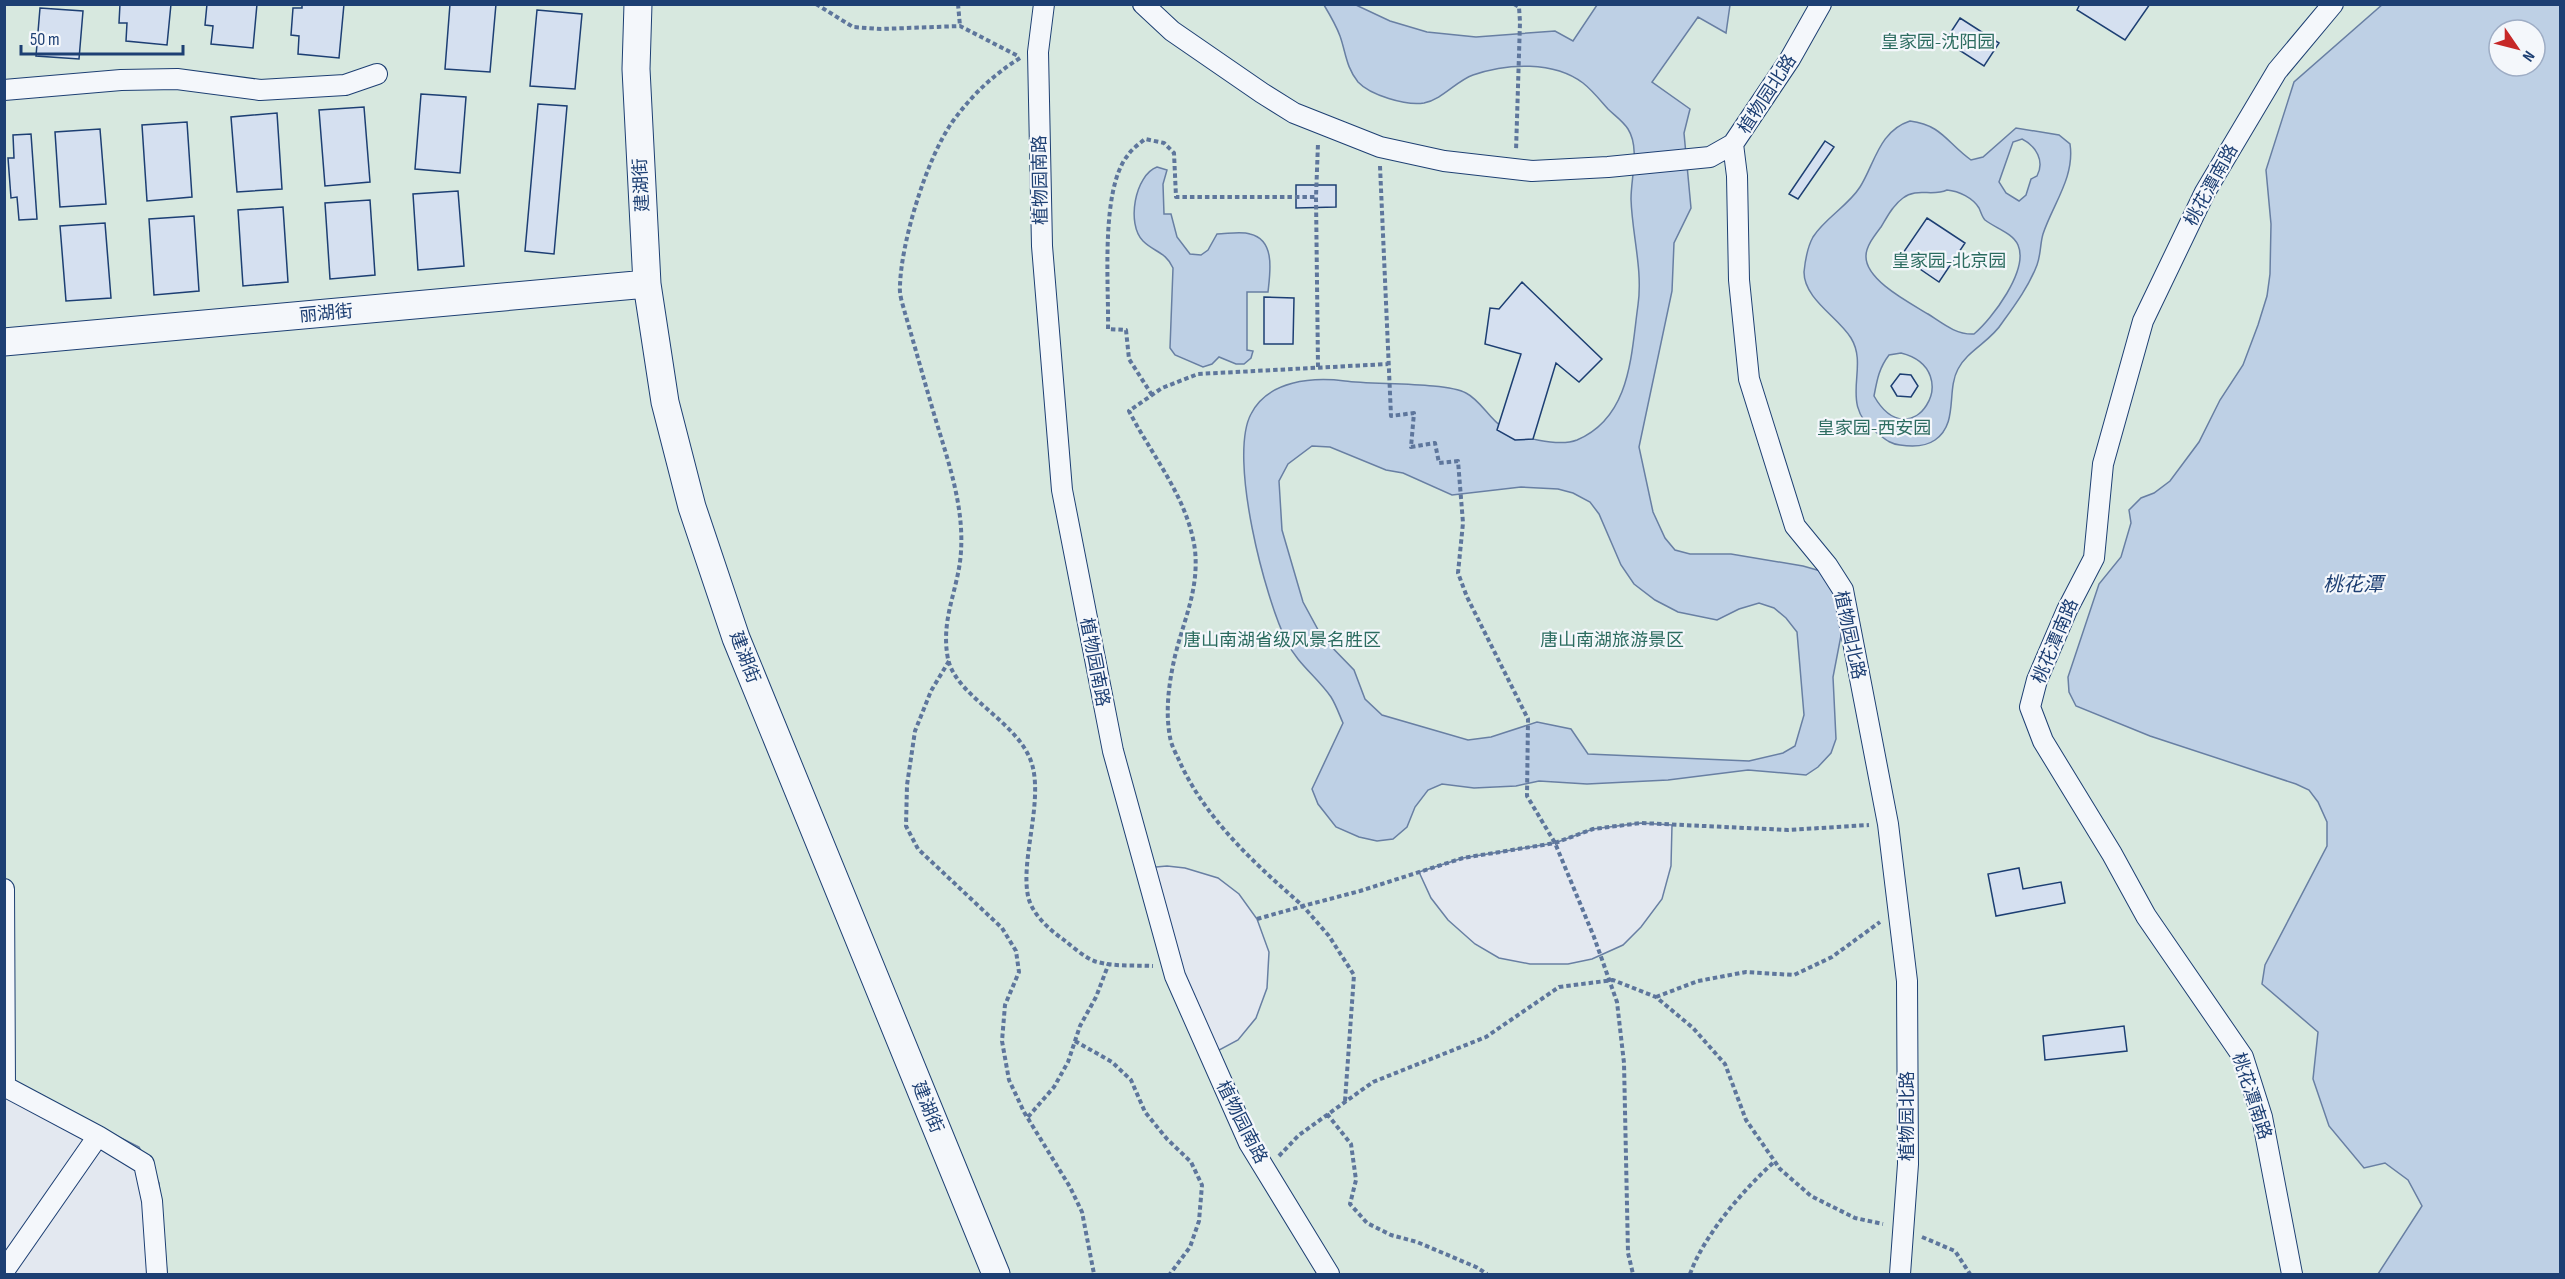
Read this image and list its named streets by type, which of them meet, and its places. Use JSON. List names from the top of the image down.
{
  "streets": {
    "street": [
      "植物园北路",
      "植物园南路",
      "建湖街",
      "桃花潭南路",
      "丽湖街"
    ]
  },
  "crossings": [
    ["建湖街", "丽湖街"]
  ],
  "water": ["桃花潭"],
  "parks": [
    "皇家园-沈阳园",
    "皇家园-北京园",
    "皇家园-西安园",
    "唐山南湖省级风景名胜区",
    "唐山南湖旅游景区"
  ],
  "scale_bar": "50 m",
  "north": "bottom right"
}
